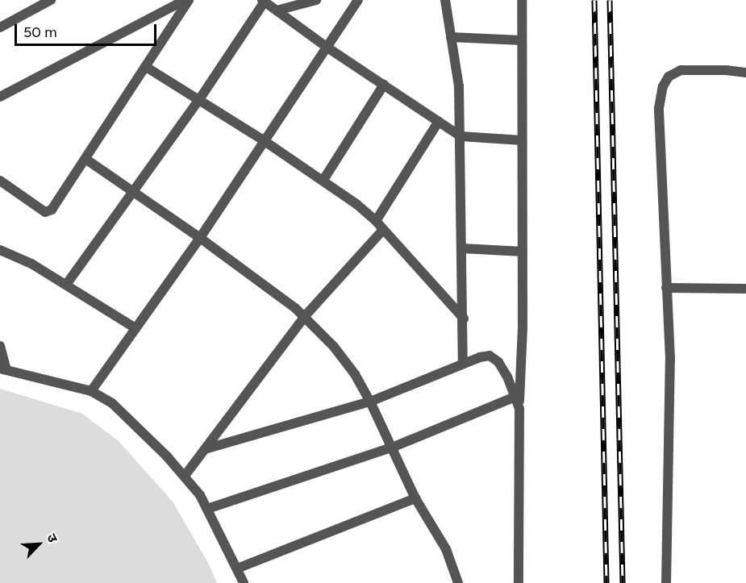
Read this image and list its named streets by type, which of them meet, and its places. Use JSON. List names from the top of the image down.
{
  "scale_bar": "50 m",
  "north": "top right"
}
